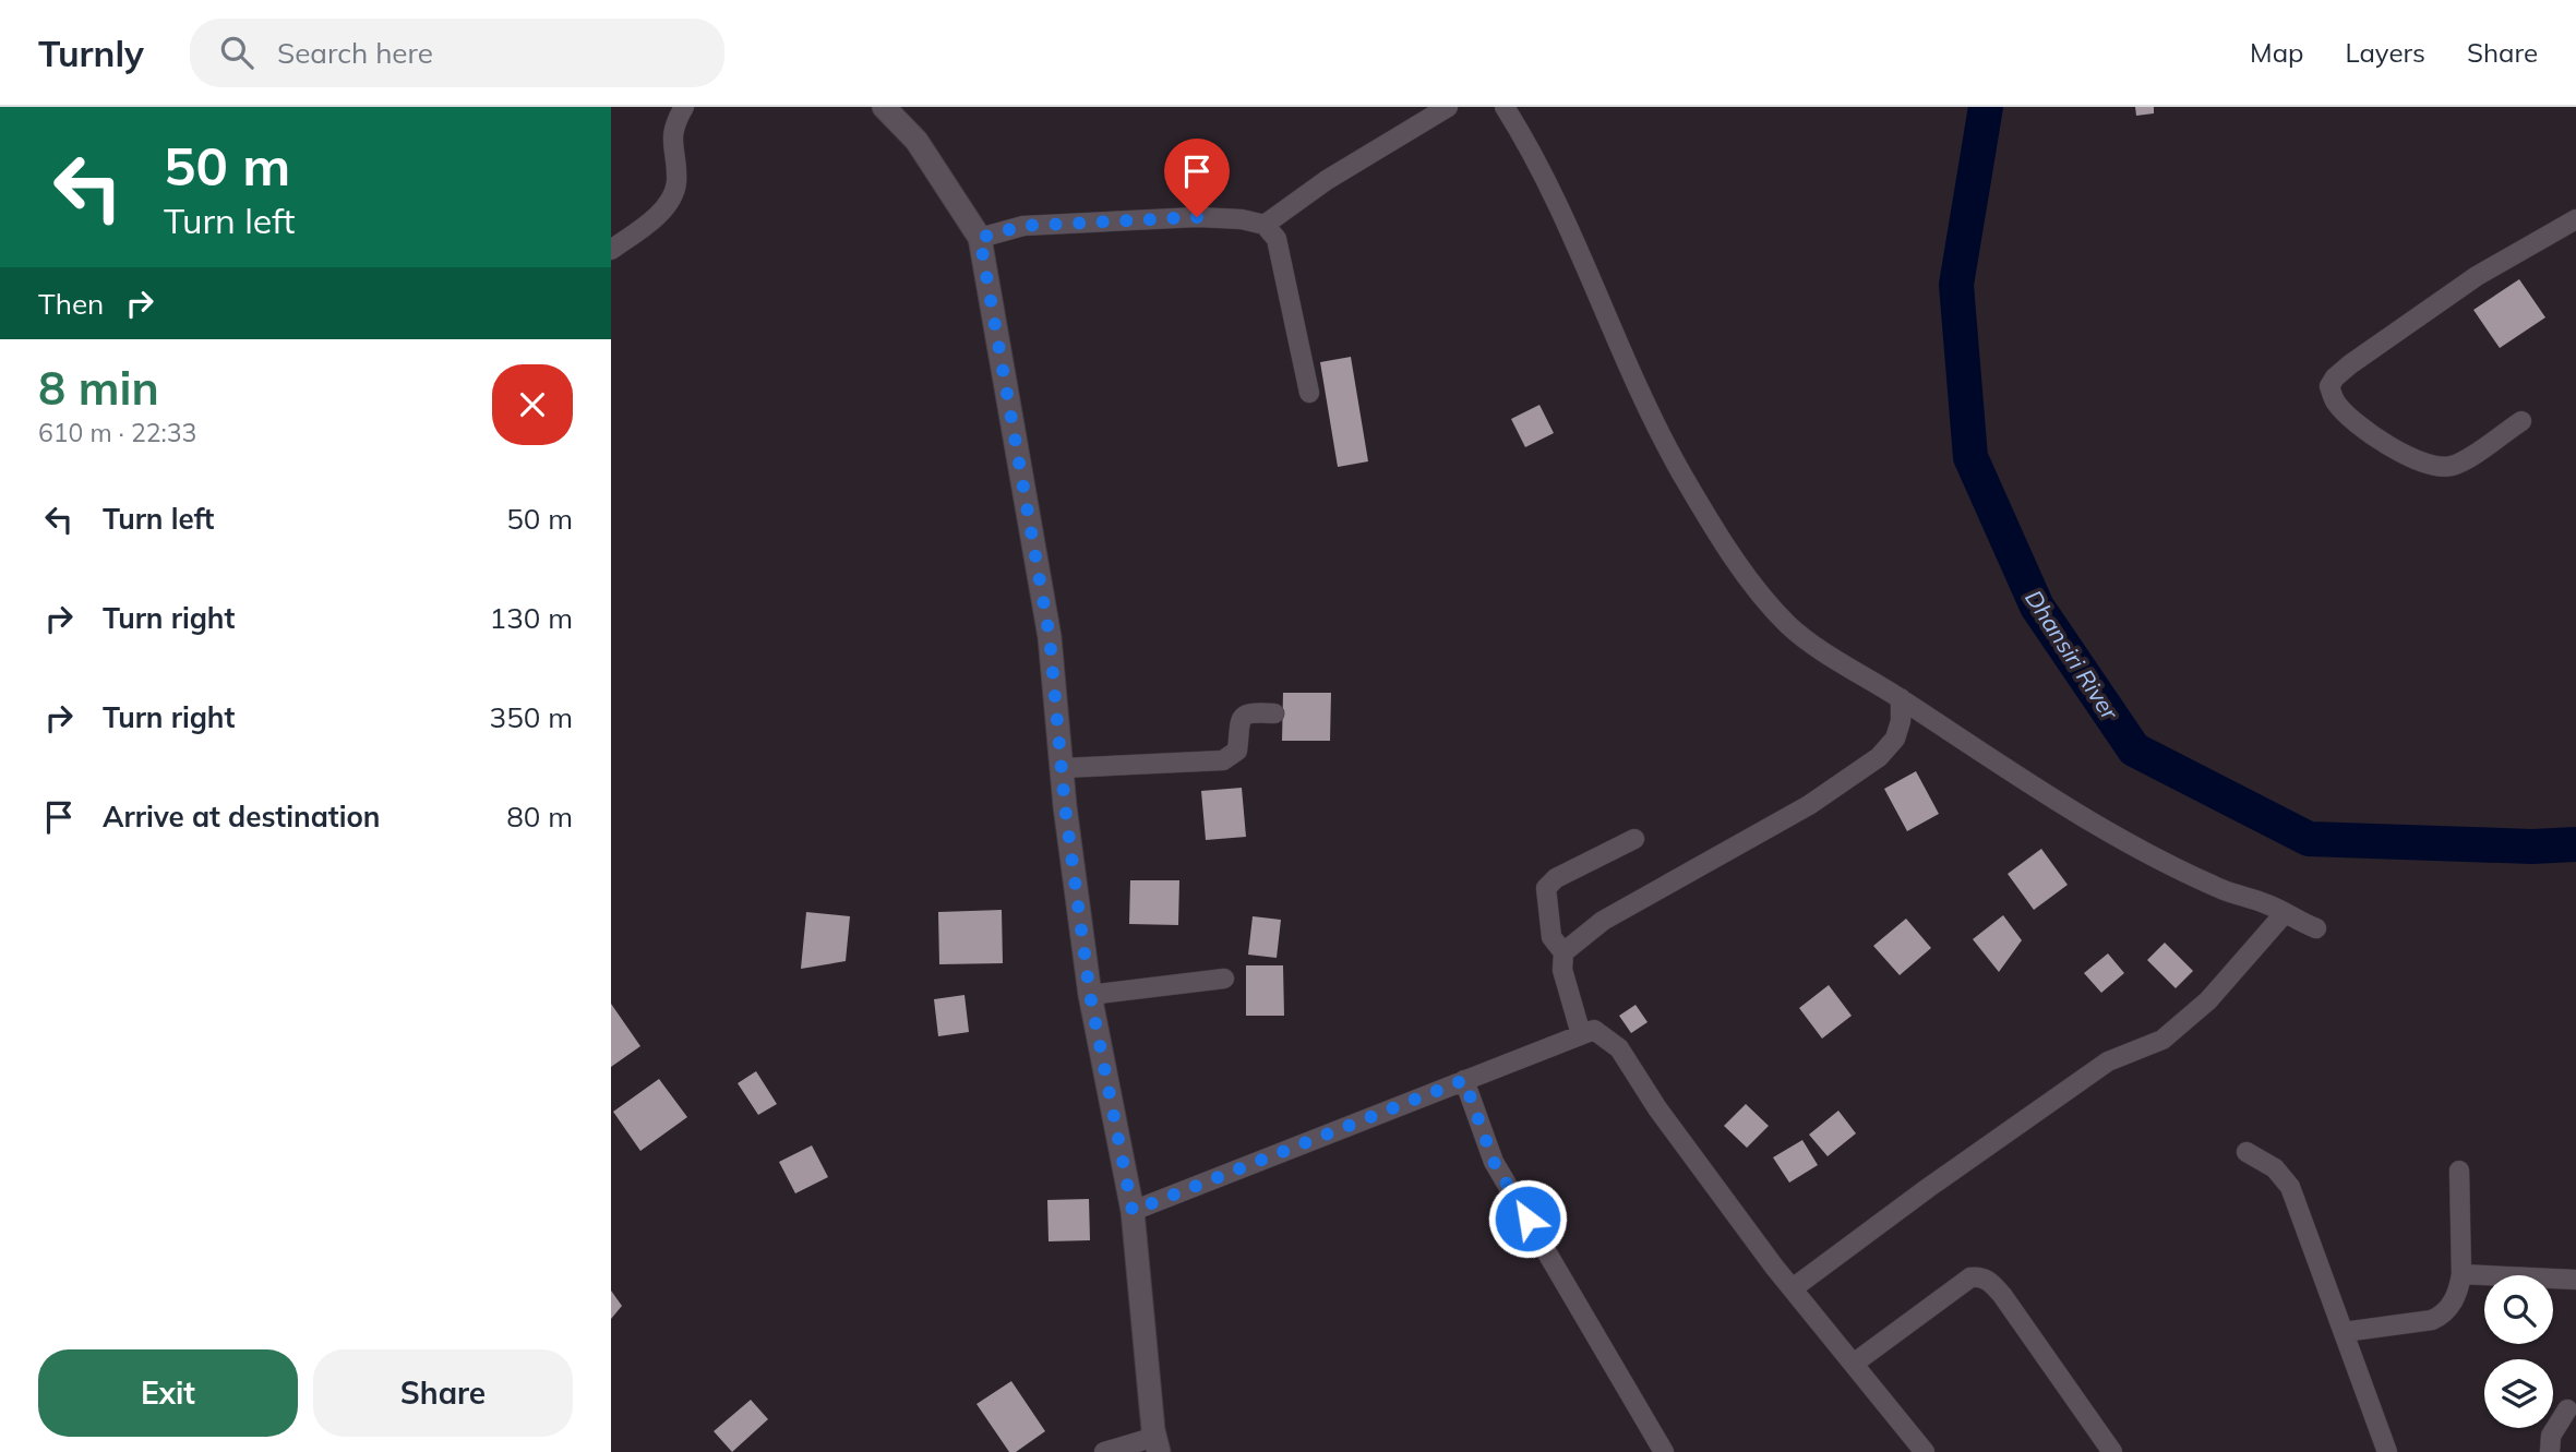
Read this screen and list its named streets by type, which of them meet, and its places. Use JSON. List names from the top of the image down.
{
  "water": ["Dhansiri River"],
  "page": {
    "header": "Turnly",
    "search": "Search here",
    "nav": ["Map", "Layers", "Share"],
    "turn": ["50 m", "Turn left"],
    "then": "Then",
    "heading": ["8 min", "610 m · 22:33"],
    "list": [
      {
        "name": "Turn left",
        "value": "50 m"
      },
      {
        "name": "Turn right",
        "value": "130 m"
      },
      {
        "name": "Turn right",
        "value": "350 m"
      },
      {
        "name": "Arrive at destination",
        "value": "80 m"
      }
    ],
    "buttons": ["Exit", "Share"]
  }
}
